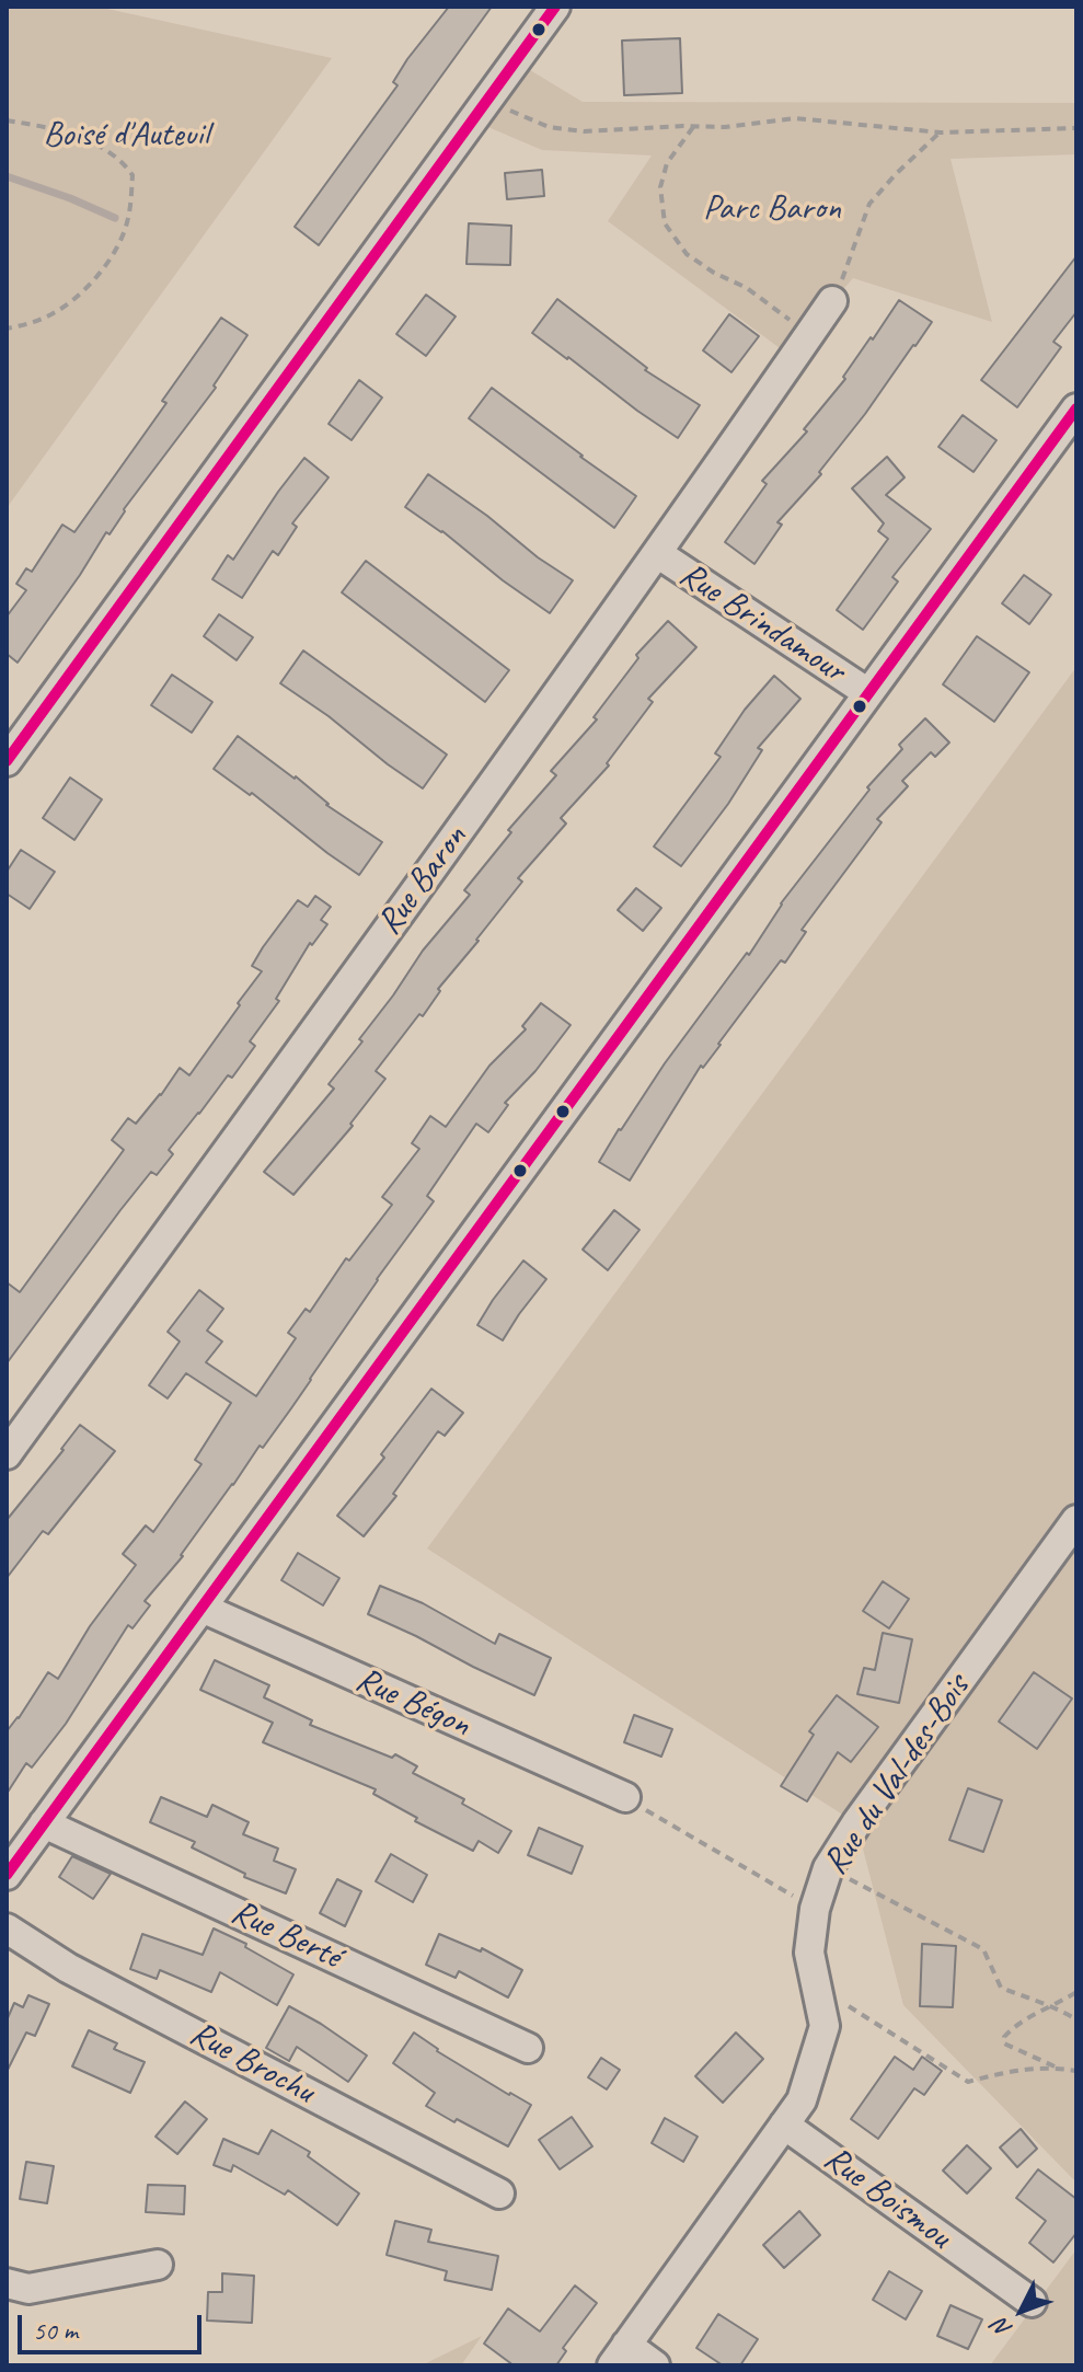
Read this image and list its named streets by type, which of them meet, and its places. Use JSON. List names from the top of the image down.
{
  "streets": {
    "street": [
      "Rue Brindamour",
      "Rue Baron",
      "Rue Bégon",
      "Rue du Val-des-Bois",
      "Rue Berté",
      "Rue Brochu",
      "Rue Boismou"
    ]
  },
  "crossings": [
    ["Rue Brindamour", "Rue Baron"],
    ["Rue du Val-des-Bois", "Rue Boismou"]
  ],
  "parks": ["Boisé d'Auteuil", "Parc Baron"],
  "scale_bar": "50 m",
  "north": "bottom left"
}
